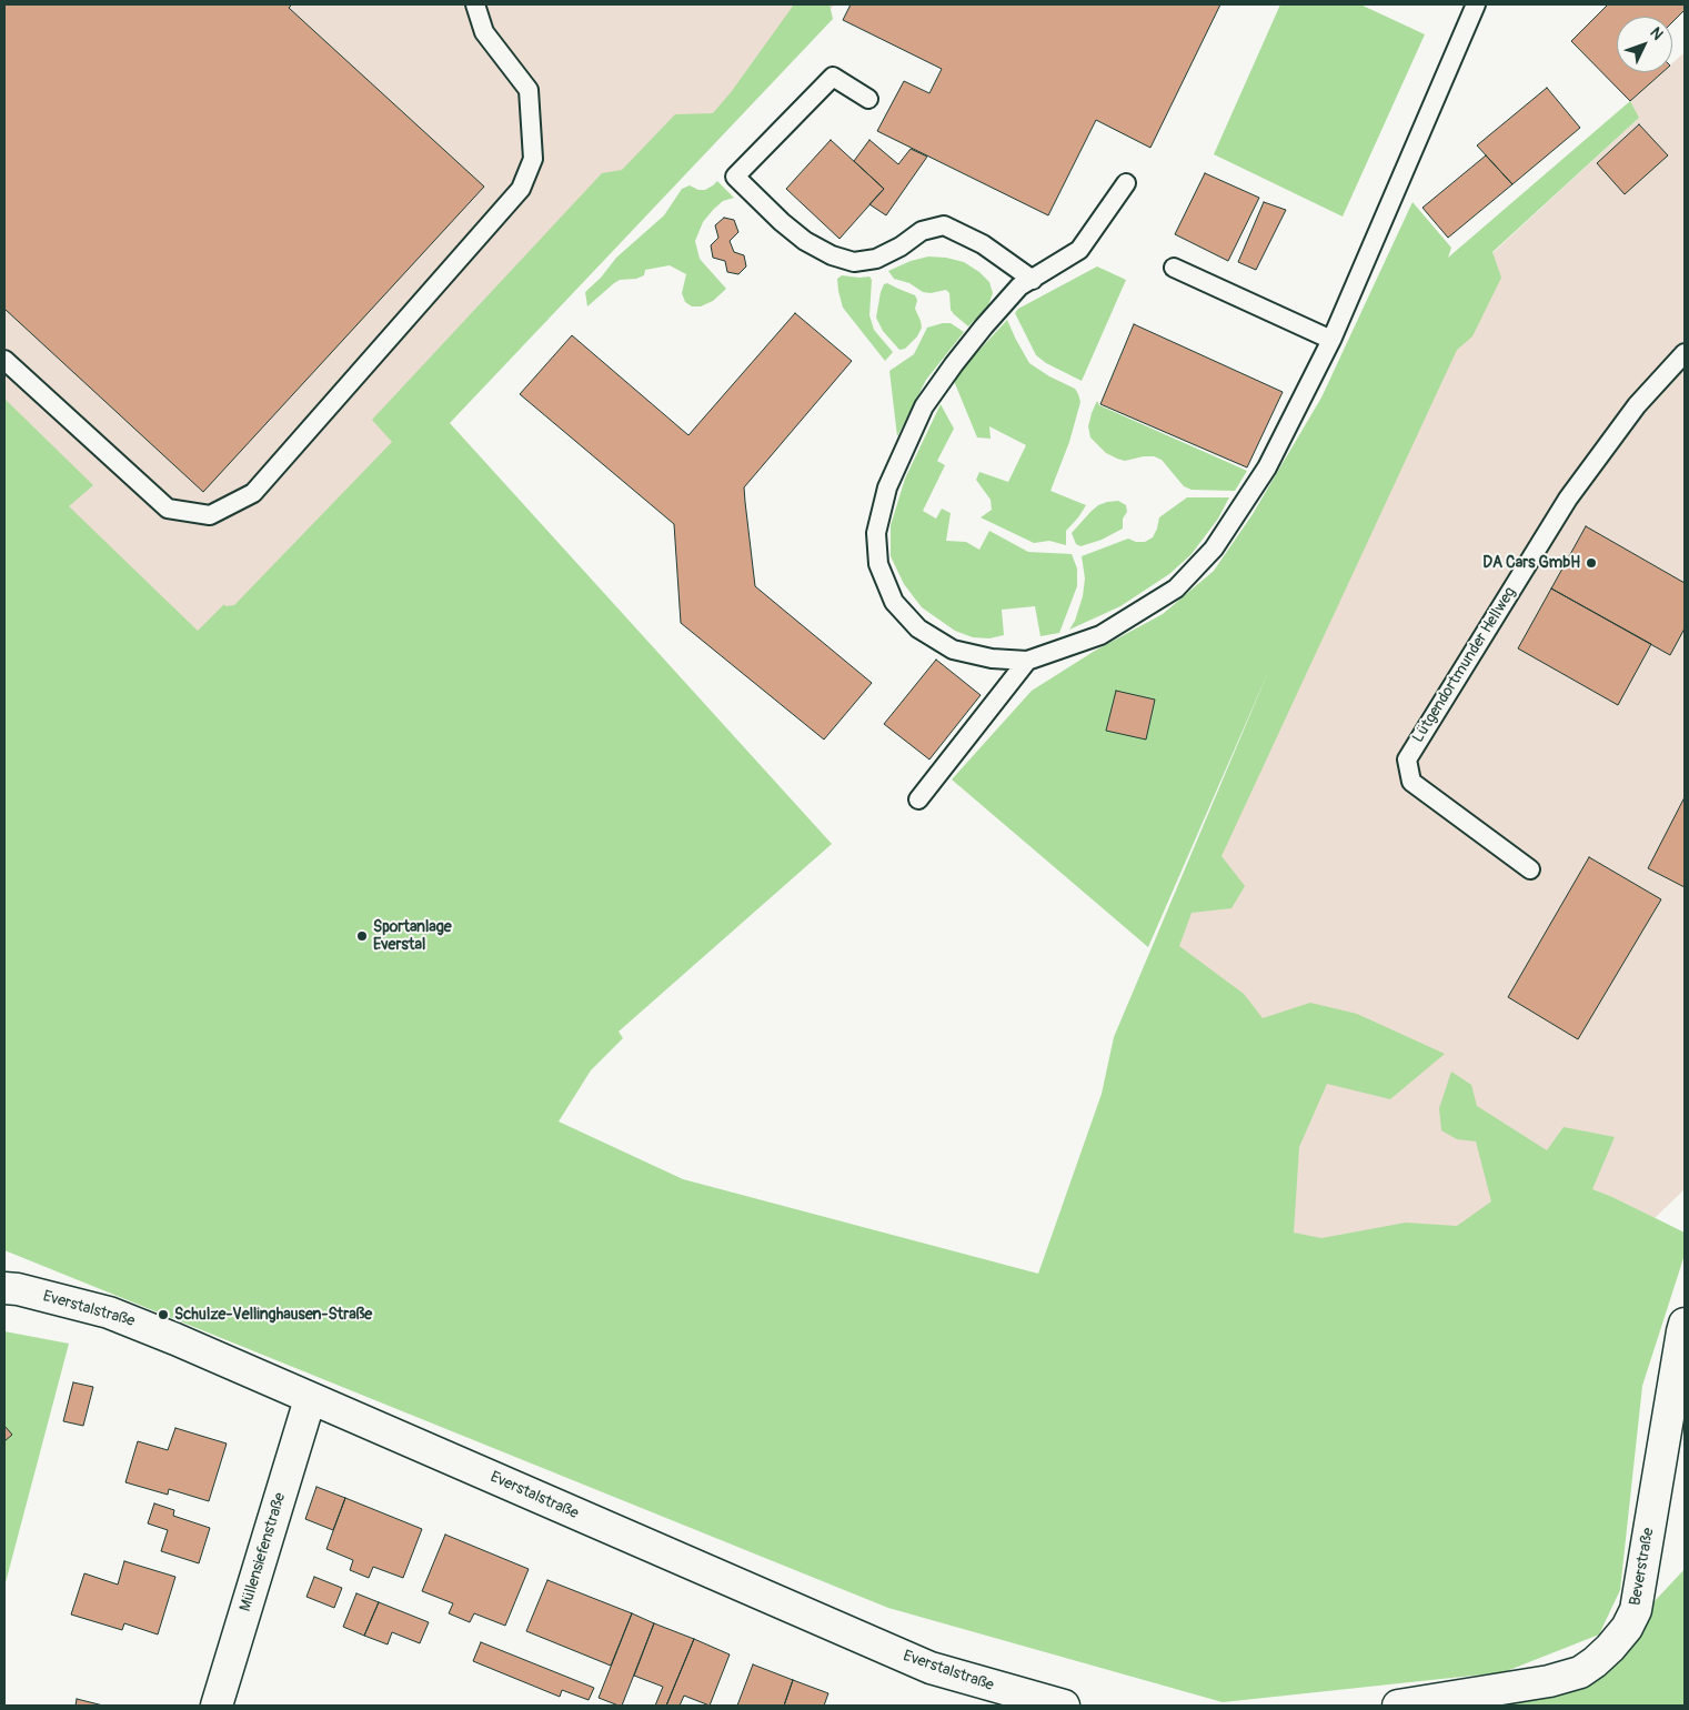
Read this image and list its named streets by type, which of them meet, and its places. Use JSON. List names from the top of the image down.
{
  "streets": {
    "street": ["Everstalstraße", "Müllensiefenstraße", "Beverstraße"],
    "lane": ["Lütgendortmunder Hellweg"]
  },
  "crossings": [
    ["Everstalstraße", "Müllensiefenstraße"]
  ],
  "places": ["DA Cars GmbH", "Sportanlage Everstal", "Schulze-Vellinghausen-Straße"],
  "north": "top right"
}
